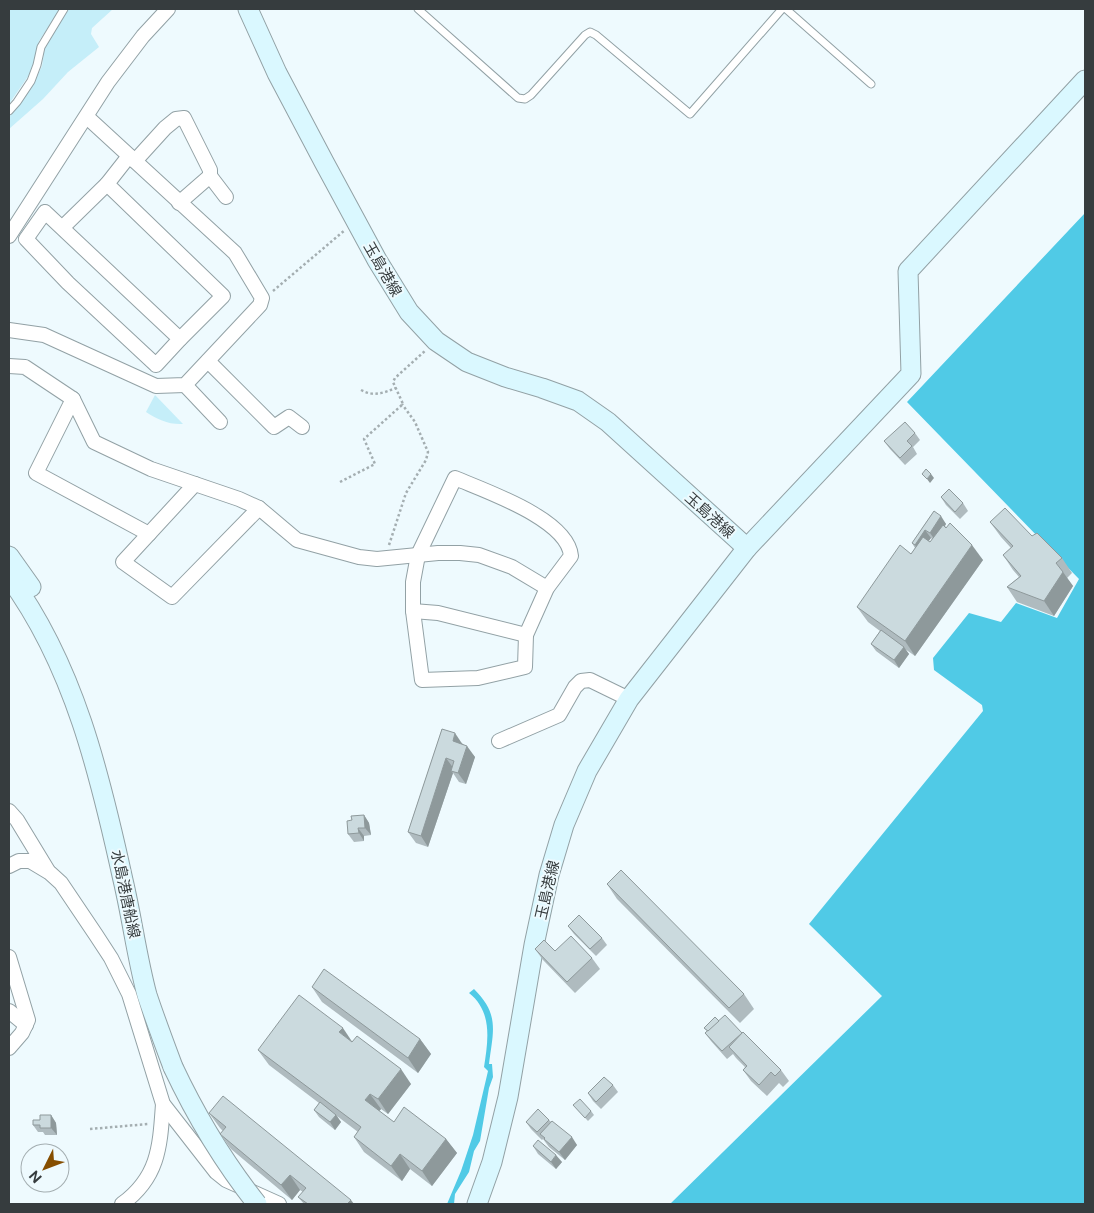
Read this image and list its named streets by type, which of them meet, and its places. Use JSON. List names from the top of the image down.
{
  "streets": {
    "main road": ["玉島港線", "水島港唐船線"]
  },
  "north": "bottom left"
}
